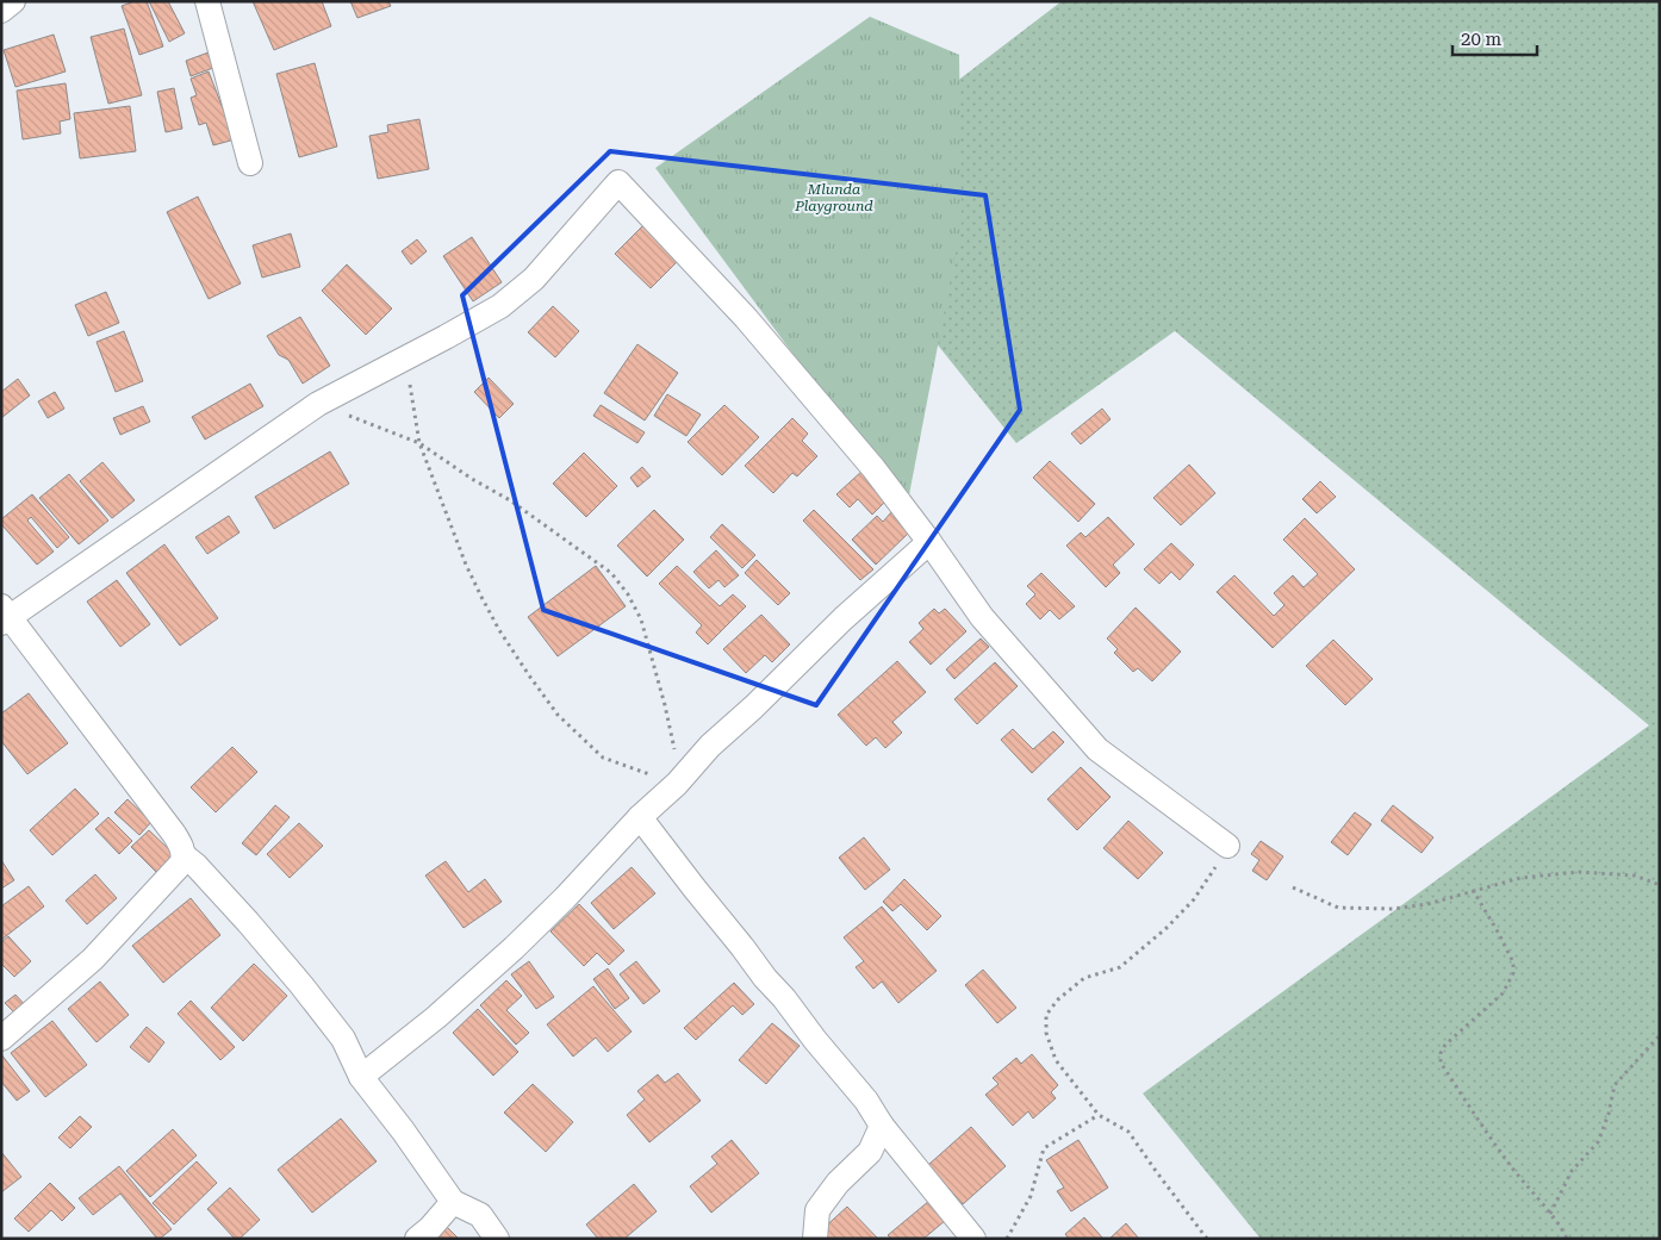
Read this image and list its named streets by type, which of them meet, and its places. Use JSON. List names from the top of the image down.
{
  "parks": ["Mlunda Playground"],
  "scale_bar": "20 m"
}
